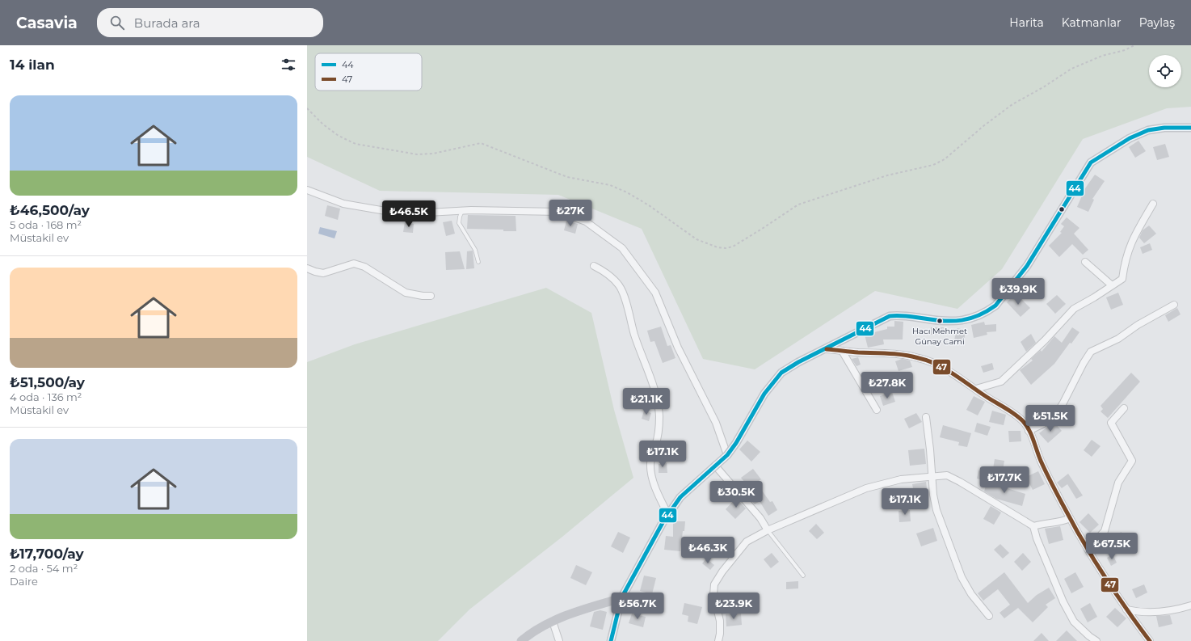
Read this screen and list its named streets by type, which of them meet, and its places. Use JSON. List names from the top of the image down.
{
  "places": ["Hacı Mehmet Günay Cami"],
  "lines": ["transit line 44", "transit line 47"],
  "legend": ["44", "47"],
  "page": {
    "header": "Casavia",
    "search": "Burada ara",
    "nav": ["Harita", "Katmanlar", "Paylaş"],
    "heading": "14 ilan",
    "list": [
      {
        "name": "₺46,500/ay",
        "note": "5 oda · 168 m² · Müstakil ev"
      },
      {
        "name": "₺51,500/ay",
        "note": "4 oda · 136 m² · Müstakil ev"
      },
      {
        "name": "₺17,700/ay",
        "note": "2 oda · 54 m² · Daire"
      }
    ],
    "price": [
      "₺27K",
      "₺46.5K",
      "₺39.9K",
      "₺27.8K",
      "₺21.1K",
      "₺51.5K",
      "₺17.1K",
      "₺17.7K",
      "₺30.5K",
      "₺17.1K",
      "₺67.5K",
      "₺46.3K",
      "₺56.7K",
      "₺23.9K"
    ]
  }
}
